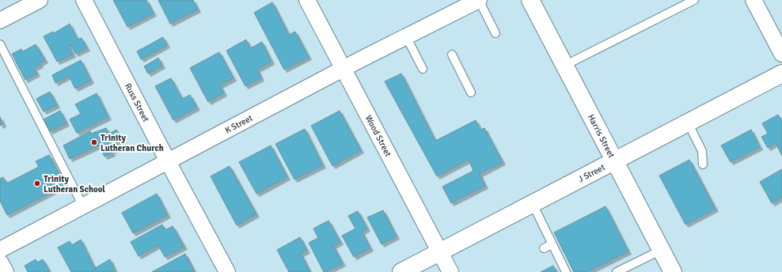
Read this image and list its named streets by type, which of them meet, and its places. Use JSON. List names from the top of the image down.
{
  "streets": {
    "street": [
      "Russ Street",
      "K Street",
      "Wood Street",
      "Harris Street",
      "J Street"
    ]
  },
  "crossings": [
    ["Russ Street", "K Street"],
    ["K Street", "Wood Street"],
    ["Wood Street", "J Street"],
    ["Harris Street", "J Street"]
  ],
  "places": ["Trinity Lutheran Church", "Trinity Lutheran School"]
}
